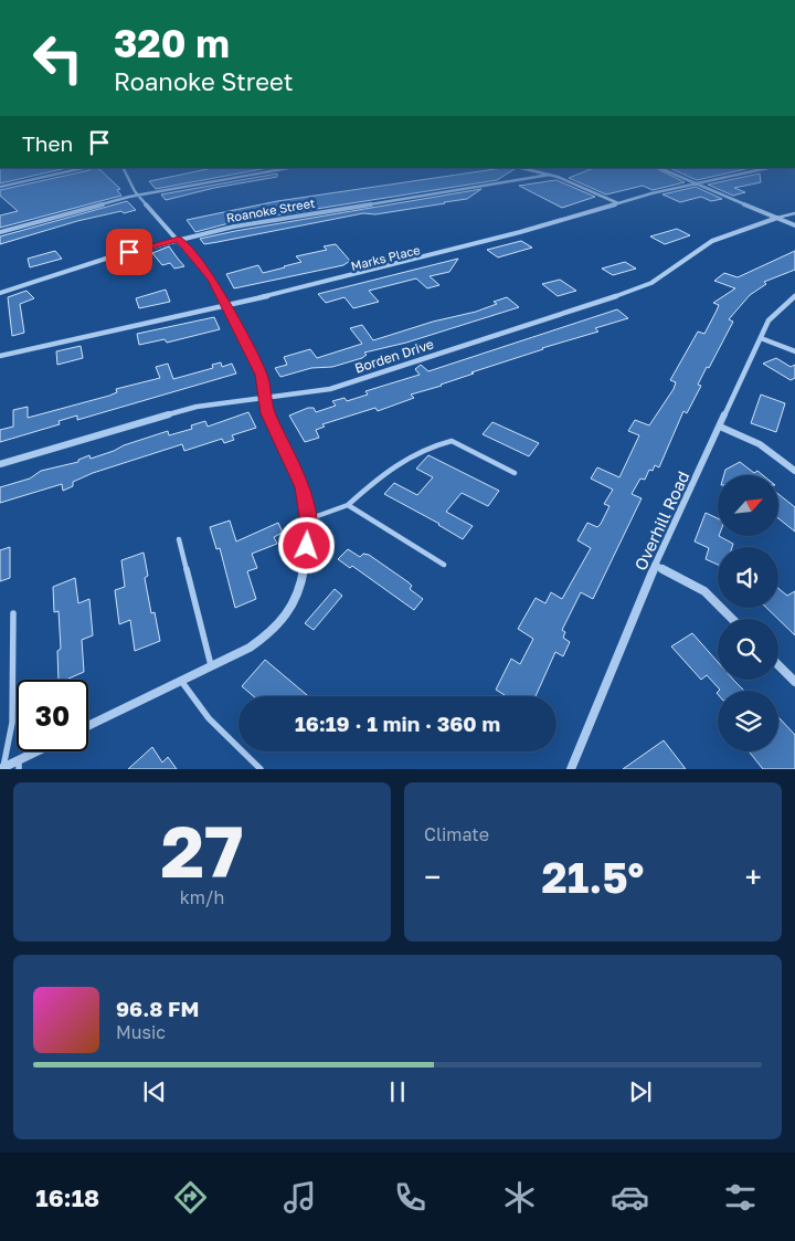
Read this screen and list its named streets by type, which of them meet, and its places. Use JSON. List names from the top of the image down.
{
  "streets": {
    "street": [
      "Roanoke Street",
      "Marks Place",
      "Borden Drive",
      "Overhill Road"
    ]
  },
  "north": "top right",
  "page": {
    "turn": ["320 m", "Roanoke Street"],
    "then": "Then",
    "limit": "30",
    "trip": "16:19 · 1 min · 360 m",
    "tile": [
      ["27", "km/h"],
      "Climate"
    ],
    "heat": ["−", "21.5°", "+"],
    "song": ["96.8 FM", "Music"],
    "tabs": "16:18"
  }
}
